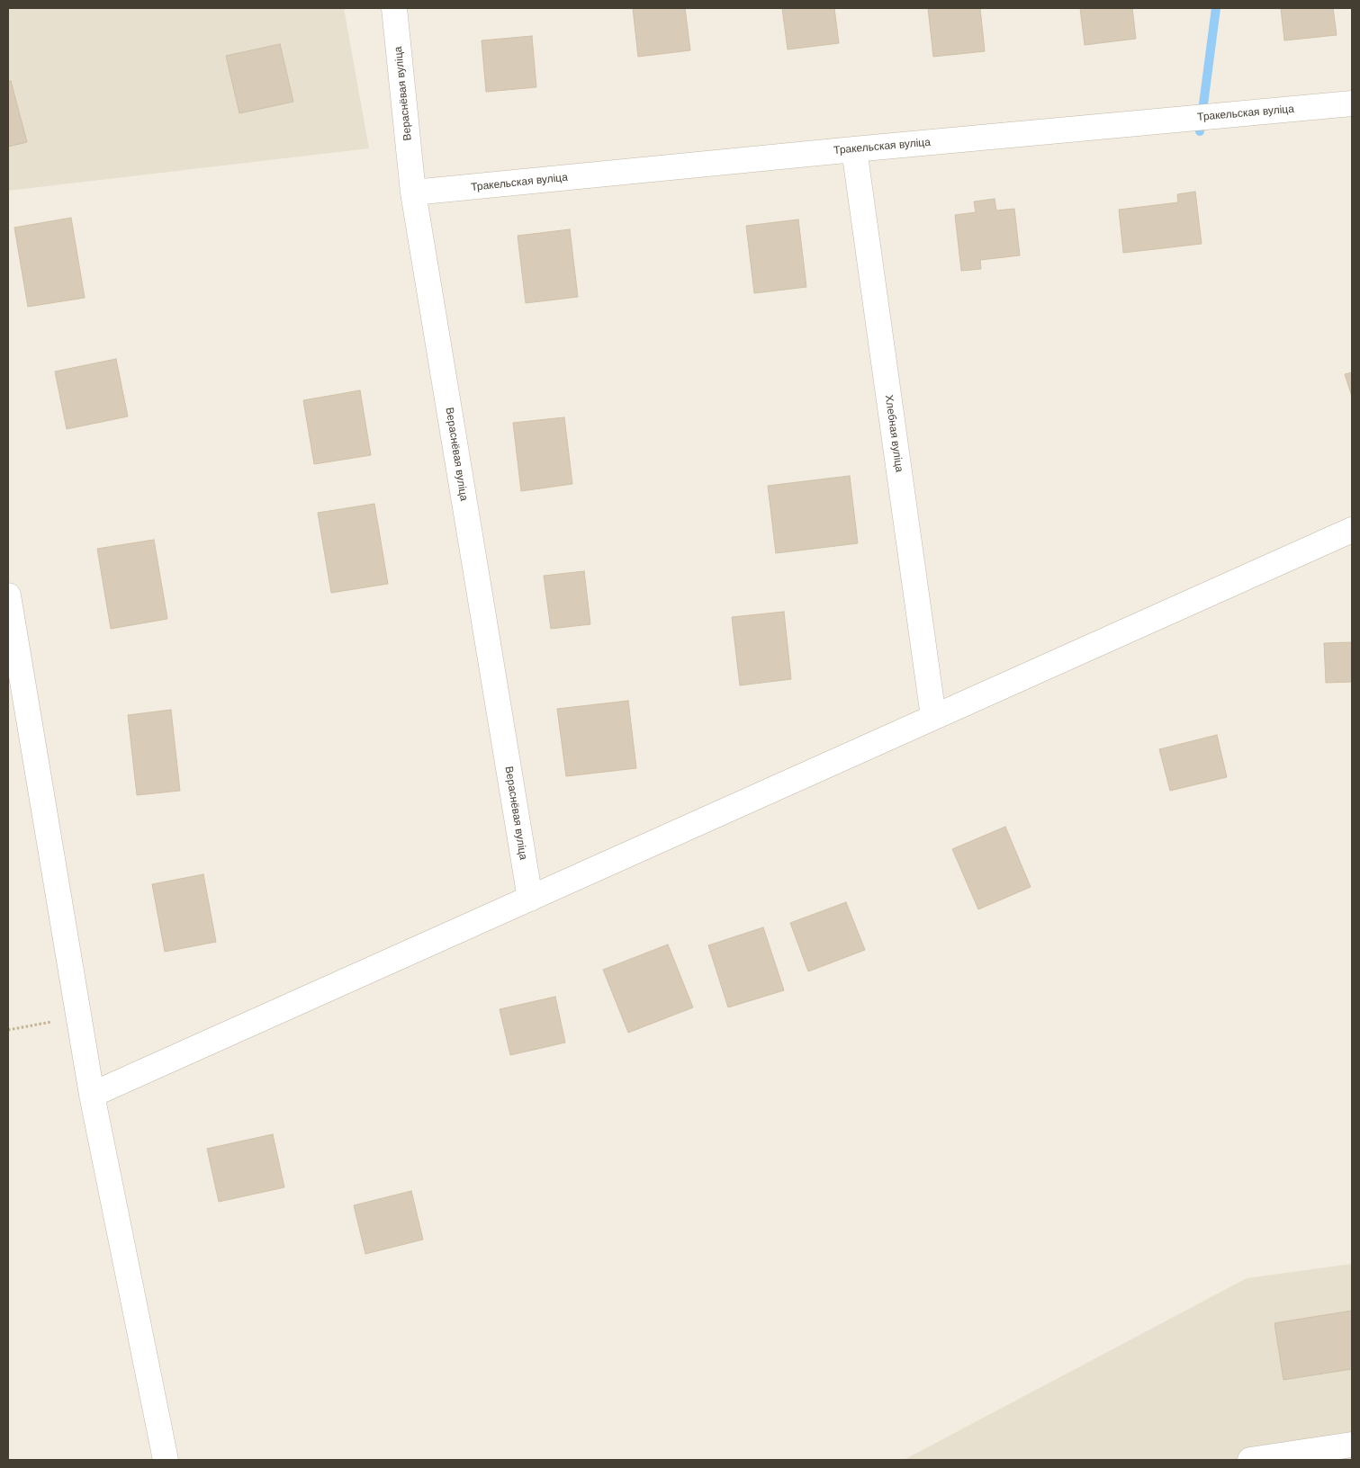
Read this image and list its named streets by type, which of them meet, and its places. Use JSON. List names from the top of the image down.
{
  "streets": {
    "street": ["Вераснёвая вуліца", "Тракельская вуліца", "Хлебная вуліца"]
  },
  "crossings": [
    ["Вераснёвая вуліца", "Тракельская вуліца"],
    ["Тракельская вуліца", "Хлебная вуліца"]
  ]
}
